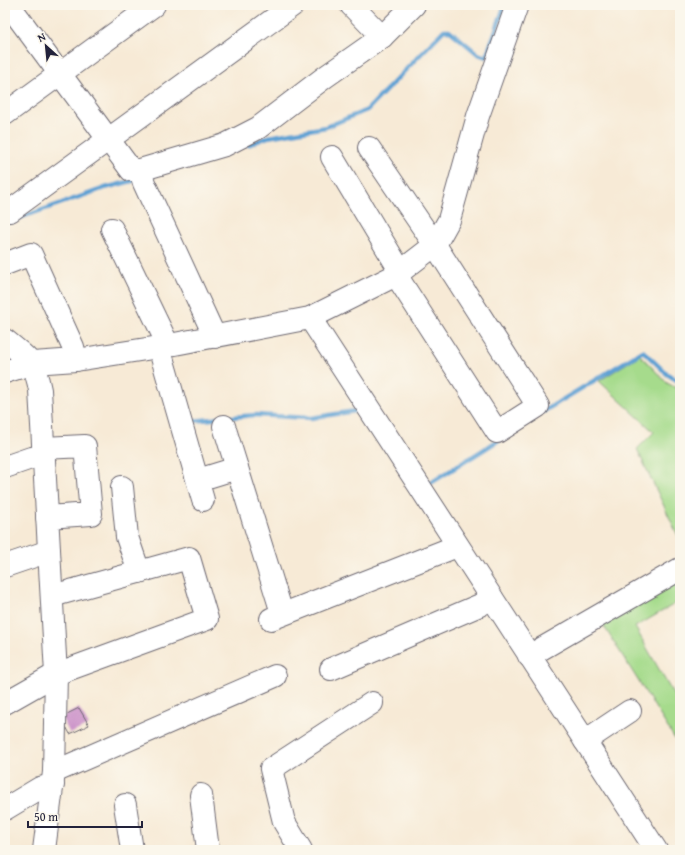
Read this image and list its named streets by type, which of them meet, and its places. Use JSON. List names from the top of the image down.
{
  "scale_bar": "50 m",
  "north": "top left"
}
